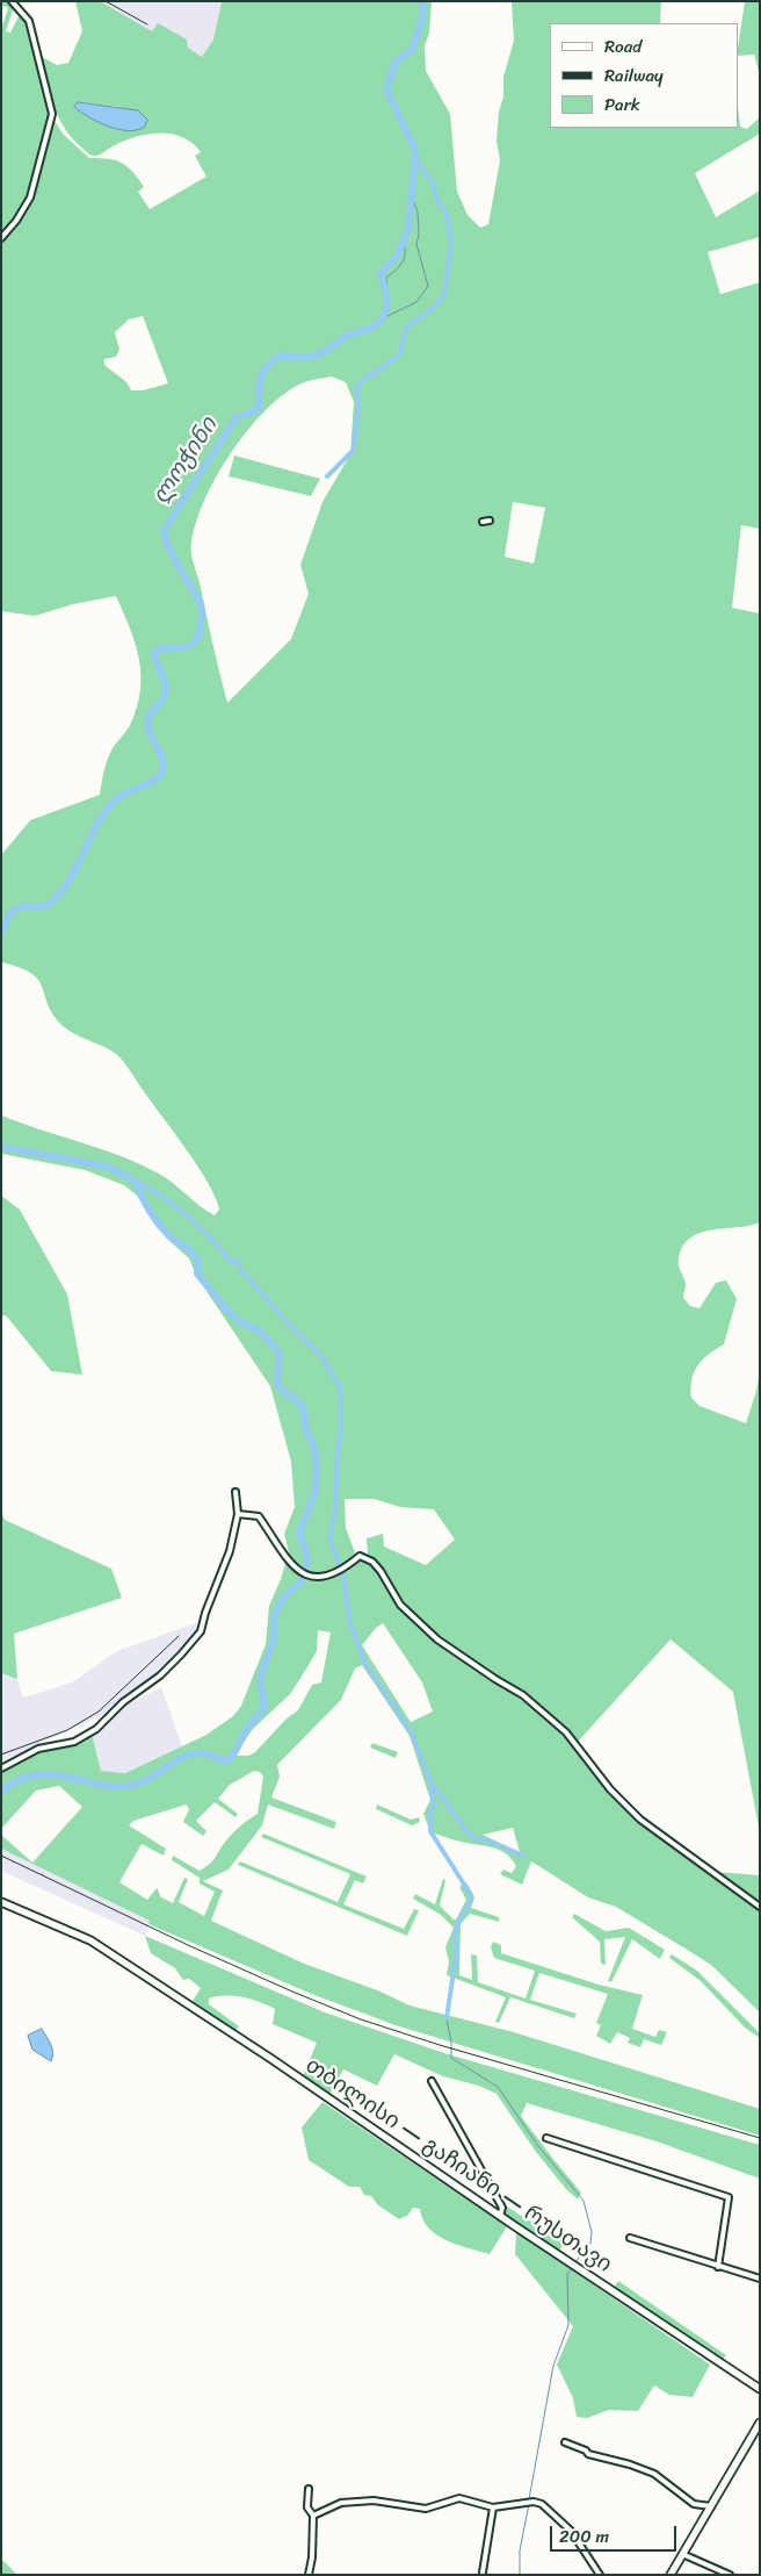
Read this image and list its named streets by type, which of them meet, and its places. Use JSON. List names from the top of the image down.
{
  "streets": {
    "main road": ["თბილისი — გაჩიანი — რუსთავი"]
  },
  "water": ["ლოჭინი"],
  "legend": ["Road", "Railway", "Park"],
  "scale_bar": "200 m"
}
